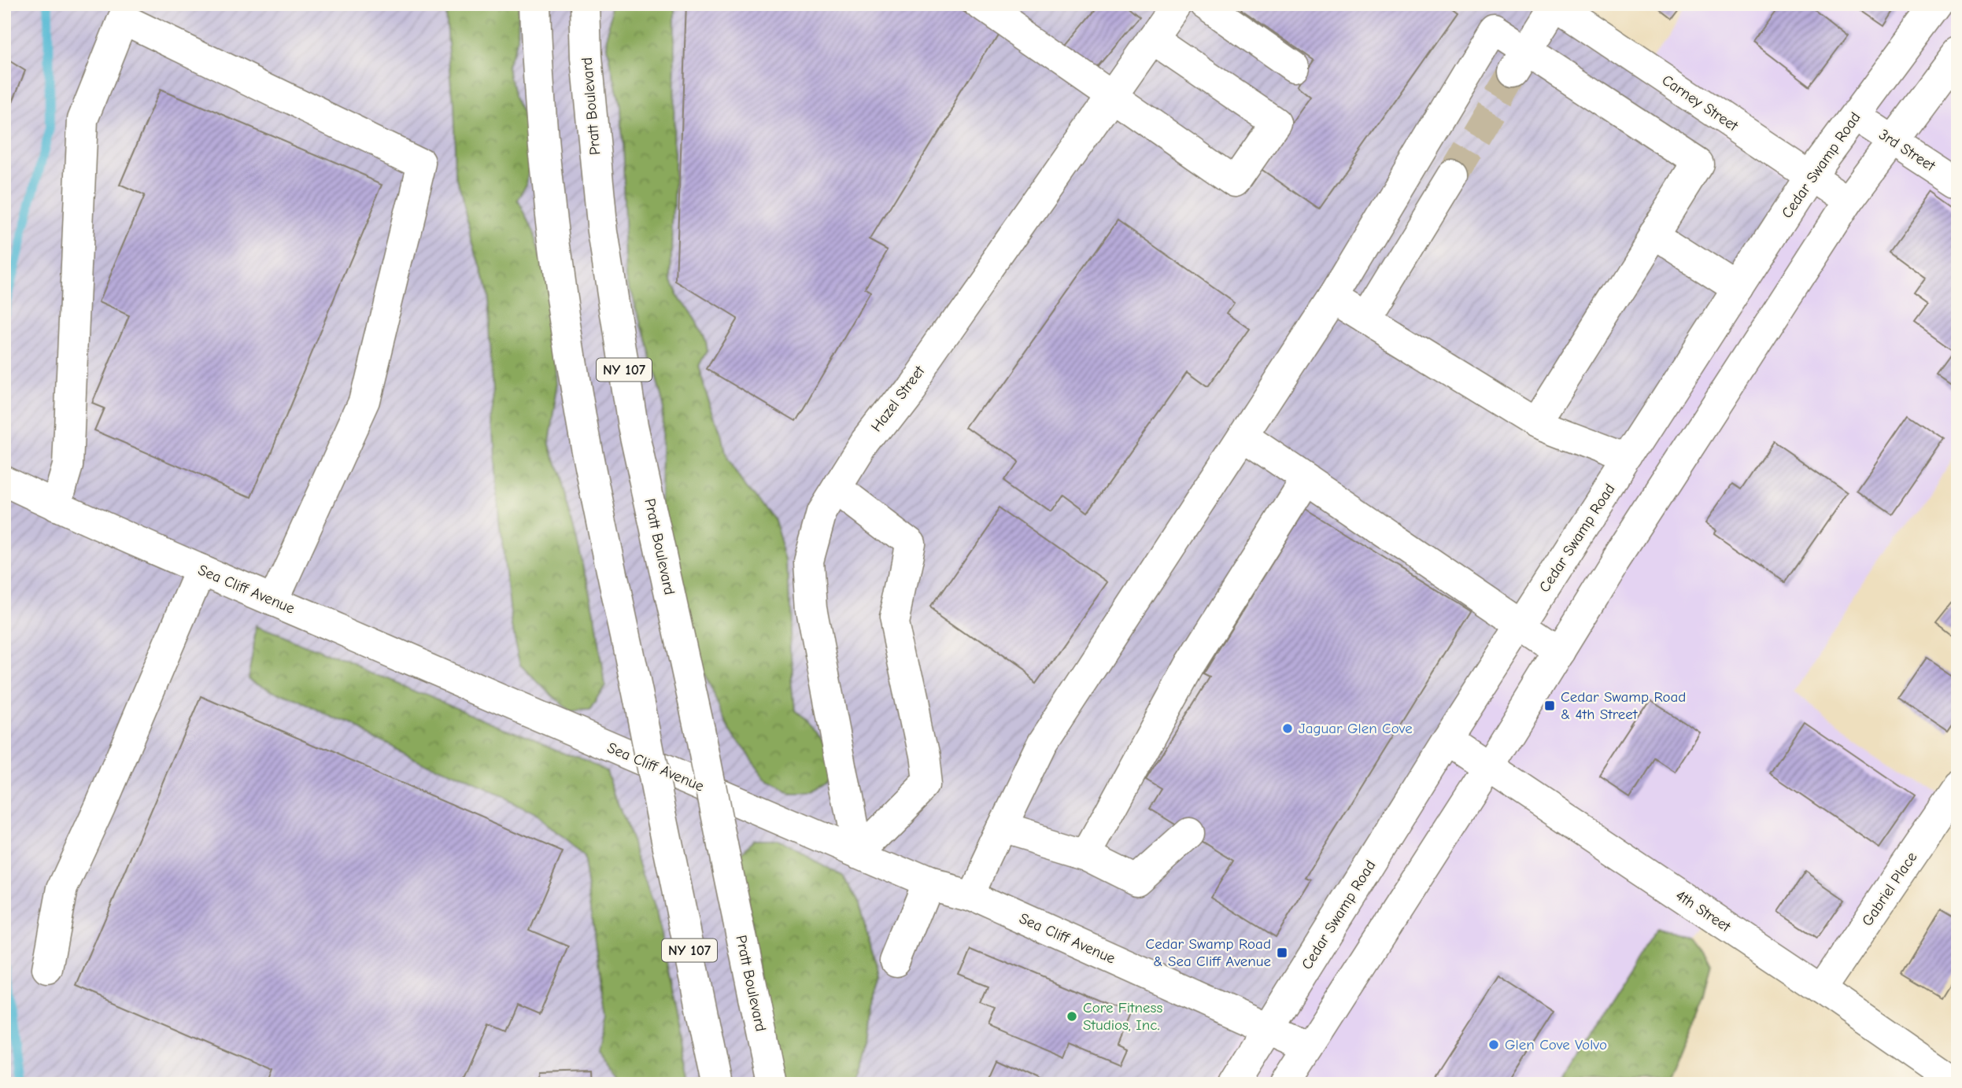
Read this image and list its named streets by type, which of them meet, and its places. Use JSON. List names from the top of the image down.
{
  "streets": {
    "main road": [
      "Carney Street",
      "Pratt Boulevard",
      "3rd Street",
      "Cedar Swamp Road",
      "NY 107",
      "Hazel Street",
      "Sea Cliff Avenue",
      "Gabriel Place",
      "4th Street"
    ]
  },
  "crossings": [
    ["Carney Street", "Cedar Swamp Road"],
    ["3rd Street", "Cedar Swamp Road"],
    ["Cedar Swamp Road", "Sea Cliff Avenue"],
    ["Cedar Swamp Road", "4th Street"],
    ["Hazel Street", "Sea Cliff Avenue"],
    ["Gabriel Place", "4th Street"]
  ],
  "places": {
    "transit": ["Cedar Swamp Road & 4th Street", "Cedar Swamp Road & Sea Cliff Avenue"],
    "other": ["Jaguar Glen Cove", "Core Fitness Studios, Inc.", "Glen Cove Volvo"]
  }
}
